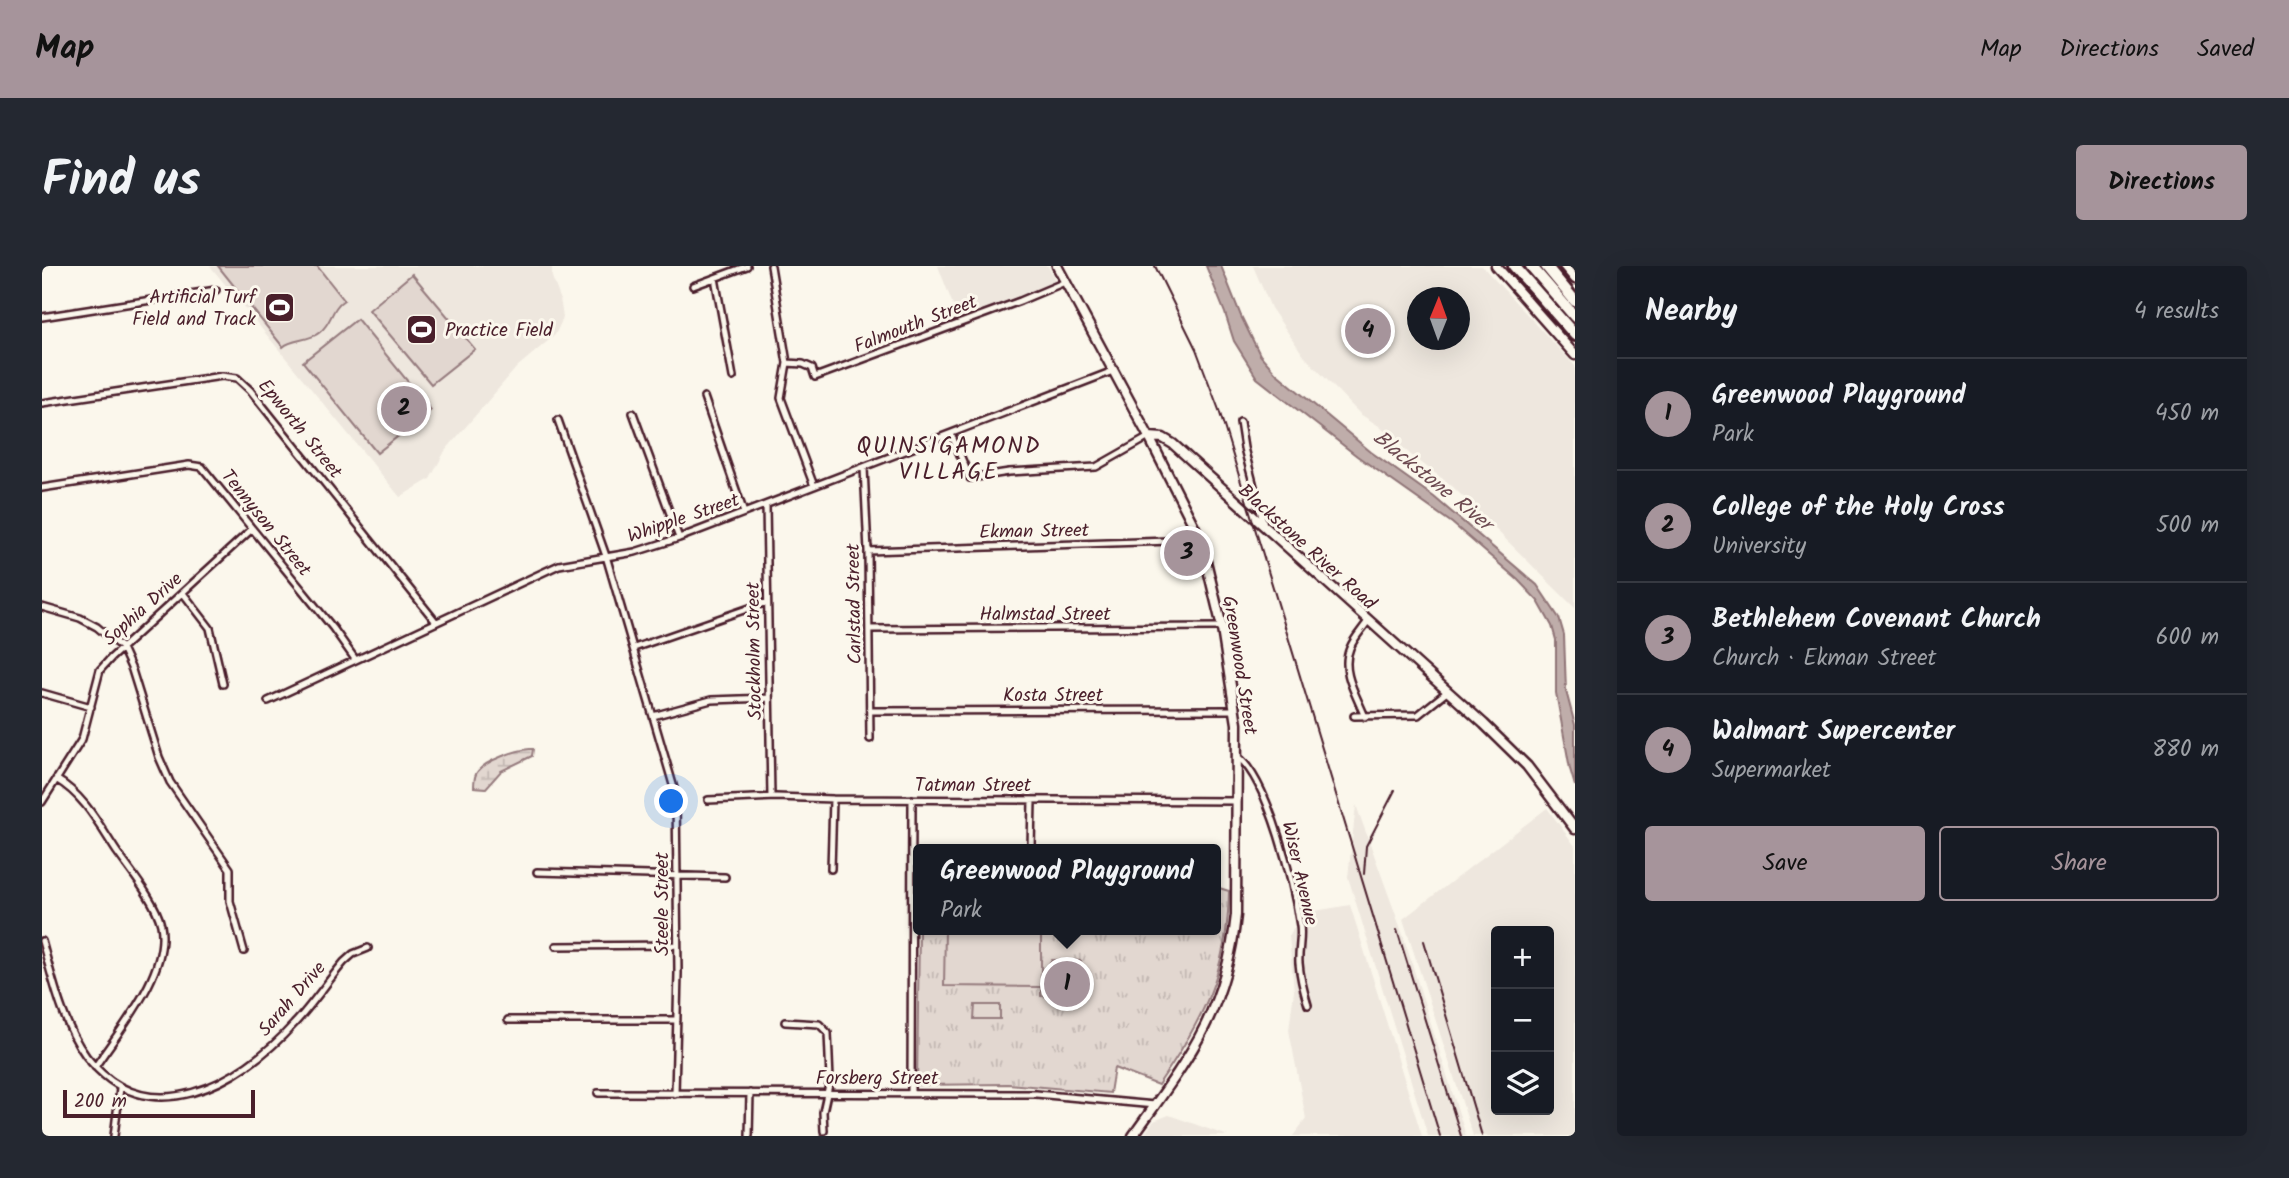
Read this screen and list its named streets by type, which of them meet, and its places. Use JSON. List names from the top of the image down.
{
  "streets": {
    "main road": ["Blackstone River Road", "Greenwood Street"],
    "street": [
      "Falmouth Street",
      "Epworth Street",
      "Whipple Street",
      "Tennyson Street",
      "Ekman Street",
      "Carlstad Street",
      "Sophia Drive",
      "Halmstad Street",
      "Stockholm Street",
      "Kosta Street",
      "Tatman Street",
      "Wiser Avenue",
      "Steele Street",
      "Sarah Drive",
      "Forsberg Street"
    ]
  },
  "crossings": [
    ["Epworth Street", "Whipple Street"],
    ["Whipple Street", "Tennyson Street"],
    ["Whipple Street", "Carlstad Street"],
    ["Whipple Street", "Stockholm Street"],
    ["Whipple Street", "Steele Street"],
    ["Tennyson Street", "Sophia Drive"],
    ["Ekman Street", "Carlstad Street"],
    ["Ekman Street", "Greenwood Street"],
    ["Blackstone River Road", "Greenwood Street"],
    ["Carlstad Street", "Halmstad Street"],
    ["Carlstad Street", "Kosta Street"],
    ["Halmstad Street", "Greenwood Street"],
    ["Stockholm Street", "Tatman Street"],
    ["Greenwood Street", "Kosta Street"],
    ["Greenwood Street", "Tatman Street"],
    ["Greenwood Street", "Wiser Avenue"],
    ["Greenwood Street", "Forsberg Street"],
    ["Steele Street", "Forsberg Street"]
  ],
  "districts": ["QUINSIGAMOND VILLAGE"],
  "water": ["Blackstone River"],
  "places": {
    "sports": ["Artificial Turf Field and Track", "Practice Field"]
  },
  "scale_bar": "200 m",
  "north": "top",
  "page": {
    "header": "Map",
    "nav": ["Map", "Directions", "Saved"],
    "title": "Find us",
    "buttons": [
      "Directions",
      ["Save", "Share"]
    ],
    "heading": ["Nearby", "4 results"],
    "pins": [
      "4",
      "2",
      "3",
      "1"
    ],
    "list": [
      {
        "mark": "1",
        "name": "Greenwood Playground",
        "note": "Park",
        "value": "450 m"
      },
      {
        "mark": "2",
        "name": "College of the Holy Cross",
        "note": "University",
        "value": "500 m"
      },
      {
        "mark": "3",
        "name": "Bethlehem Covenant Church",
        "note": "Church · Ekman Street",
        "value": "600 m"
      },
      {
        "mark": "4",
        "name": "Walmart Supercenter",
        "note": "Supermarket",
        "value": "880 m"
      }
    ],
    "popup": ["Greenwood Playground", "Park"],
    "map_buttons": ["+", "−"],
    "scale": "200 m"
  }
}
